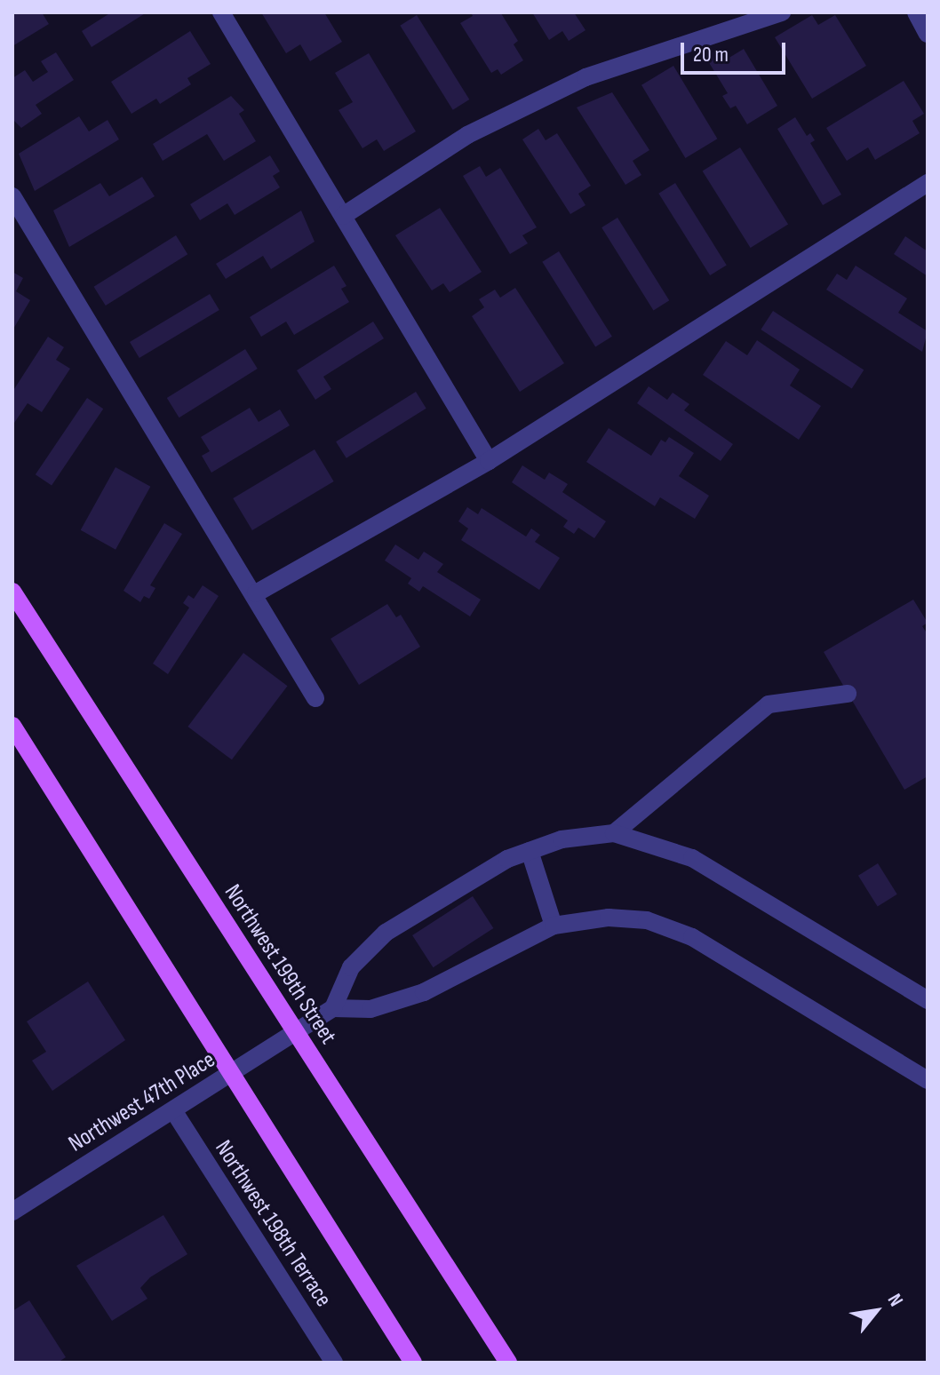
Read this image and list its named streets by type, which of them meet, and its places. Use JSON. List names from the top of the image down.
{
  "streets": {
    "main road": ["Northwest 199th Street"],
    "street": ["Northwest 47th Place", "Northwest 198th Terrace"]
  },
  "crossings": [
    ["Northwest 199th Street", "Northwest 47th Place"],
    ["Northwest 47th Place", "Northwest 198th Terrace"]
  ],
  "scale_bar": "20 m",
  "north": "top right"
}
